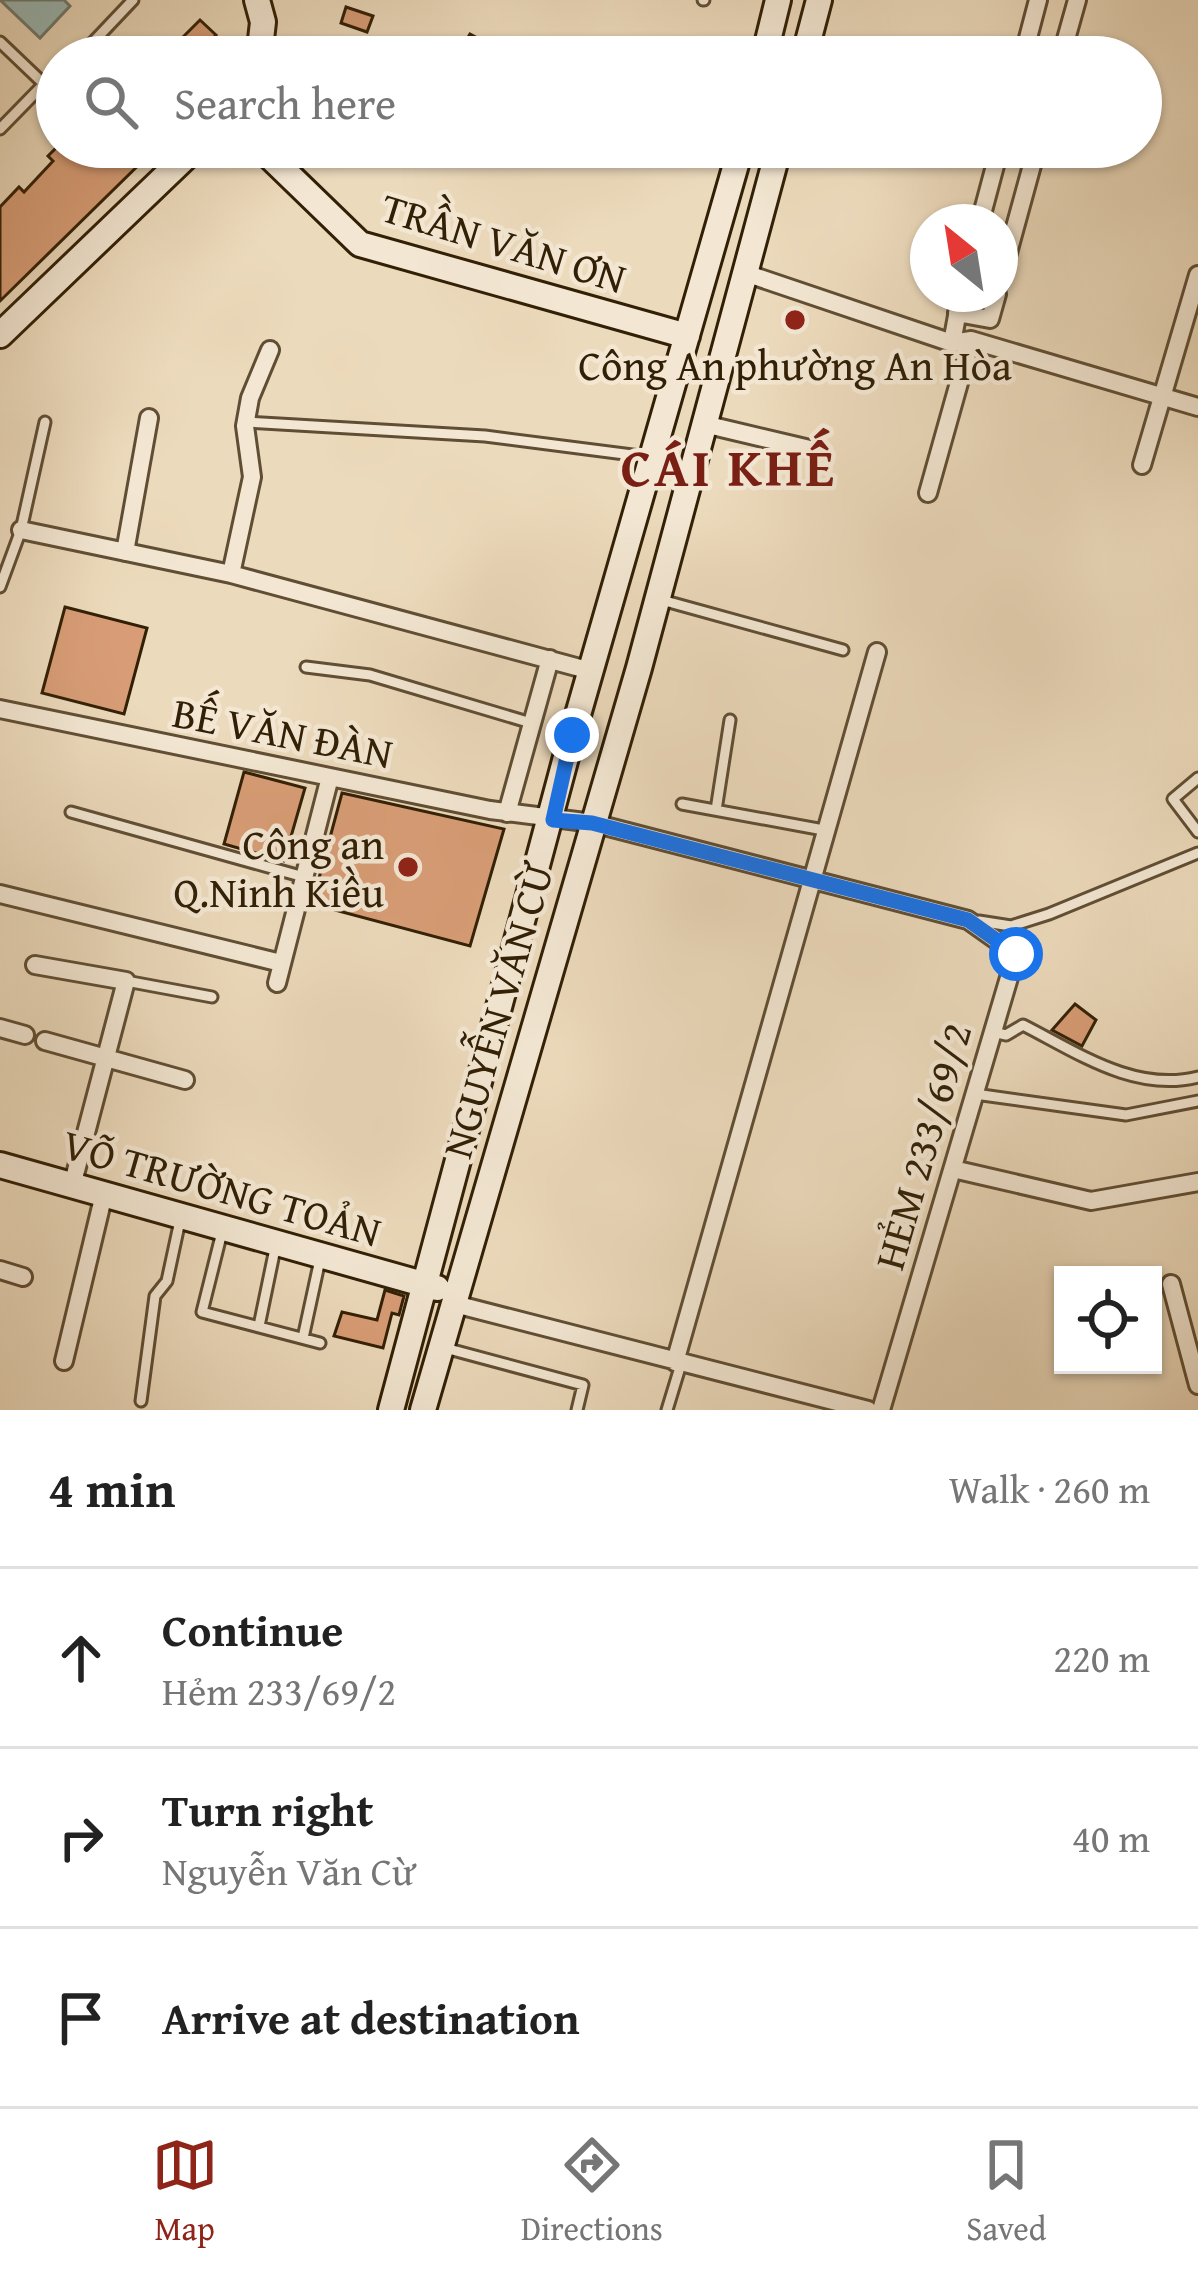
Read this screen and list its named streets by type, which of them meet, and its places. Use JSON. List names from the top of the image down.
{
  "streets": {
    "main road": ["TRẦN VĂN ƠN", "NGUYỄN VĂN CỪ", "VÕ TRƯỜNG TOẢN"],
    "street": ["BẾ VĂN ĐÀN", "HẺM 233/69/2"]
  },
  "crossings": [
    ["TRẦN VĂN ƠN", "NGUYỄN VĂN CỪ"],
    ["BẾ VĂN ĐÀN", "NGUYỄN VĂN CỪ"],
    ["BẾ VĂN ĐÀN", "HẺM 233/69/2"],
    ["NGUYỄN VĂN CỪ", "HẺM 233/69/2"],
    ["NGUYỄN VĂN CỪ", "VÕ TRƯỜNG TOẢN"]
  ],
  "districts": ["CÁI KHẾ"],
  "places": ["Công An phường An Hòa", "Công an Q.Ninh Kiều"],
  "north": "top left",
  "page": {
    "search": "Search here",
    "heading": ["4 min", "Walk · 260 m"],
    "list": [
      ["Continue", "Hẻm 233/69/2", "220 m"],
      ["Turn right", "Nguyễn Văn Cừ", "40 m"],
      "Arrive at destination"
    ],
    "nav": ["Map", "Directions", "Saved"]
  }
}
